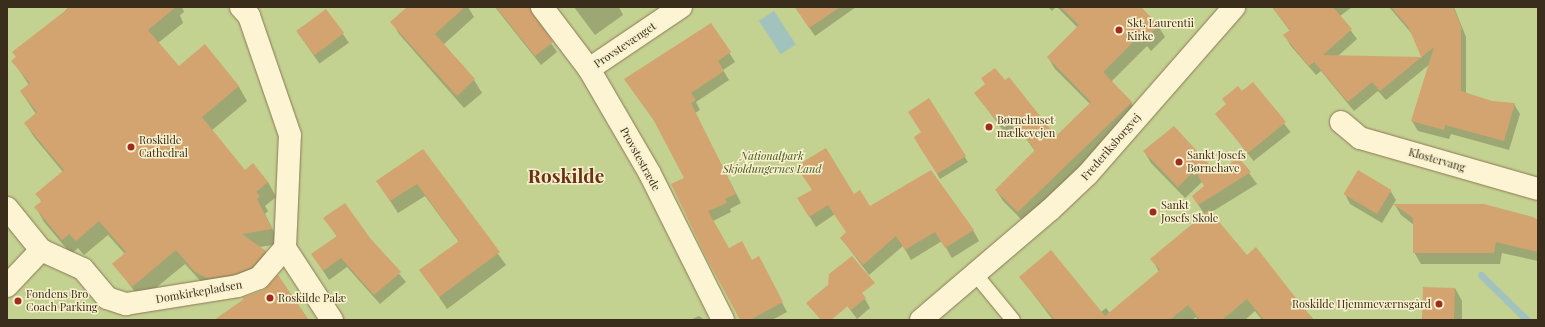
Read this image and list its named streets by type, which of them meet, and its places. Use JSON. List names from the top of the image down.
{
  "streets": {
    "street": [
      "Provstevænget",
      "Frederiksborgvej",
      "Provstestræde",
      "Klostervang",
      "Domkirkepladsen"
    ]
  },
  "crossings": [
    ["Provstevænget", "Provstestræde"]
  ],
  "districts": ["Roskilde"],
  "parks": ["Nationalpark Skjoldungernes Land"],
  "places": [
    "Skt. Laurentii Kirke",
    "Børnehuset mælkevejen",
    "Roskilde Cathedral",
    "Sankt Josefs Børnehave",
    "Sankt Josefs Skole",
    "Roskilde Palæ",
    "Fondens Bro Coach Parking",
    "Roskilde Hjemmeværnsgård"
  ]
}
